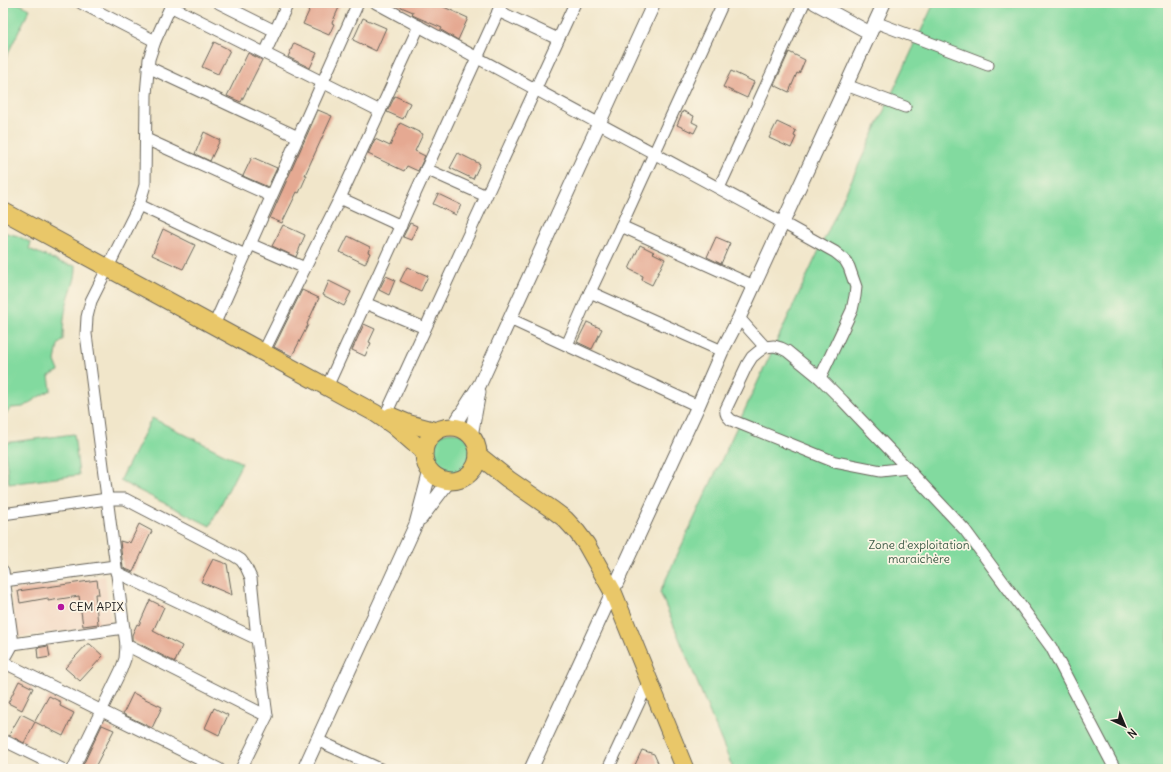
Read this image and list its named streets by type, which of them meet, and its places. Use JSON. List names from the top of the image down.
{
  "parks": ["Zone d'exploitation maraichère"],
  "places": ["CEM APIX"],
  "north": "bottom right"
}
